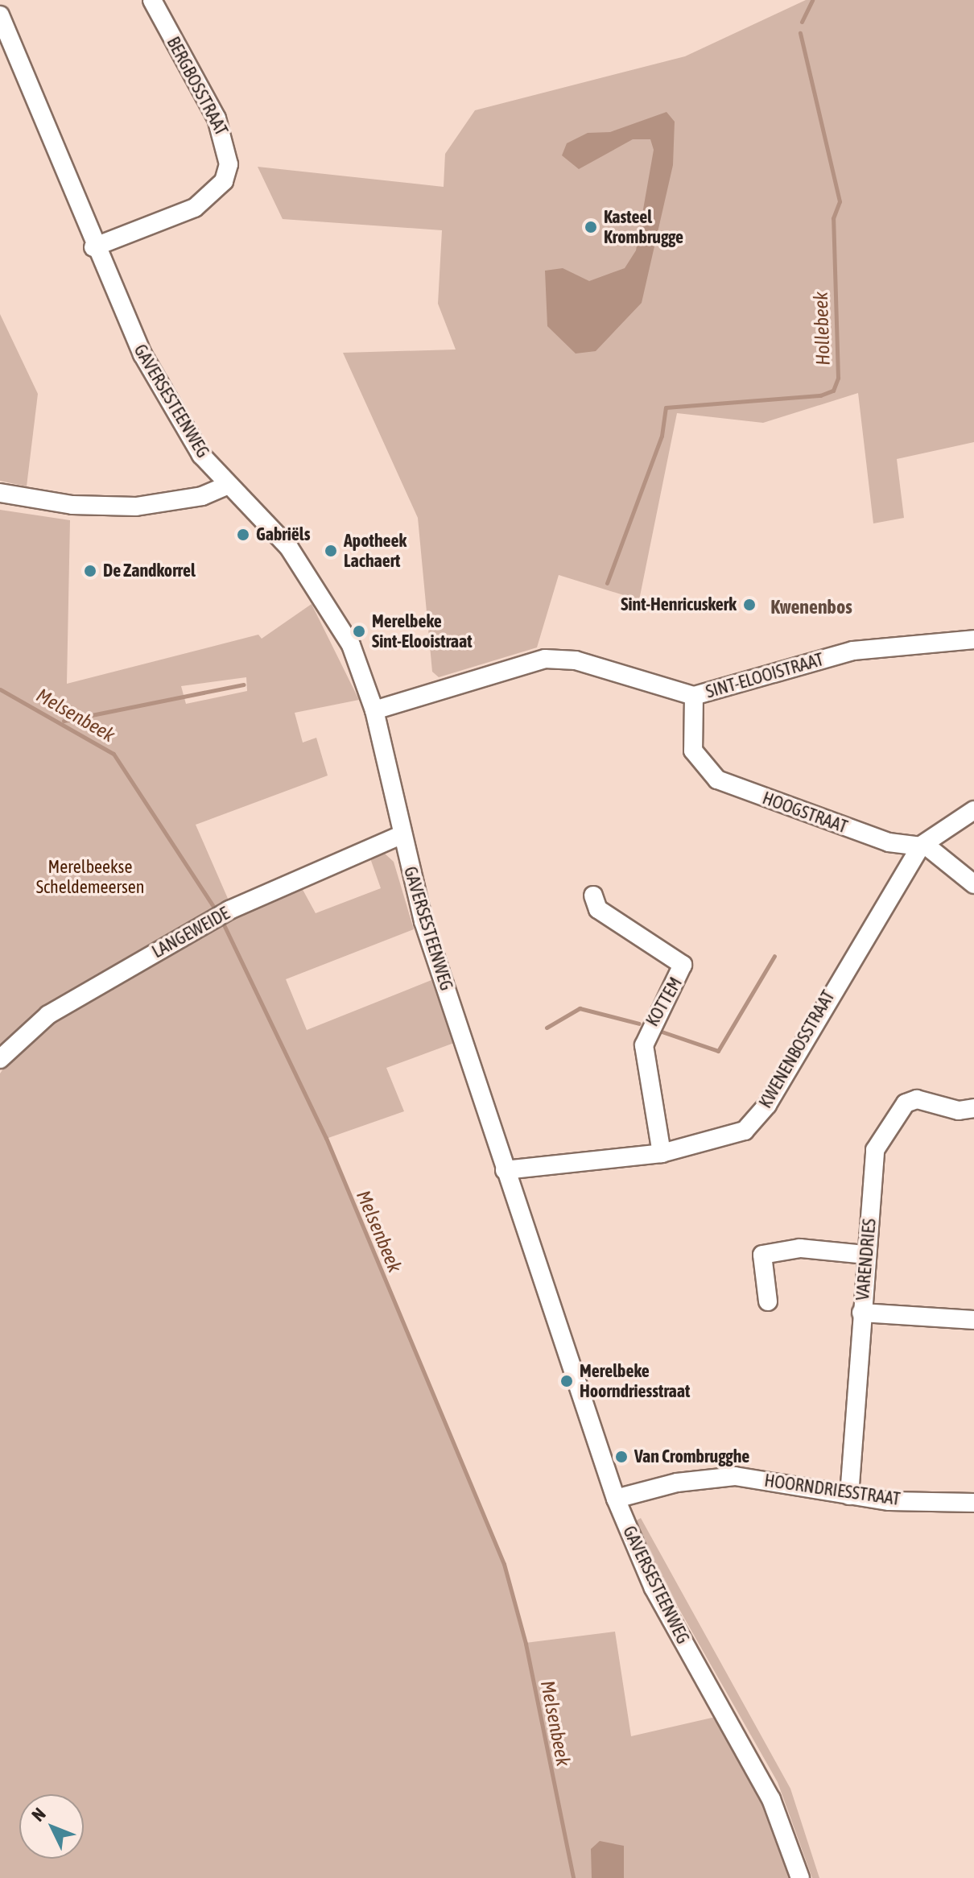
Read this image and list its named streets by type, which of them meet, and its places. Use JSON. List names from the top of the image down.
{
  "streets": {
    "street": [
      "BERGBOSSTRAAT",
      "GAVERSESTEENWEG",
      "SINT-ELOOISTRAAT",
      "HOOGSTRAAT",
      "LANGEWEIDE",
      "KOTTEM",
      "KWENENBOSSTRAAT",
      "VARENDRIES",
      "HOORNDRIESSTRAAT"
    ]
  },
  "crossings": [
    ["BERGBOSSTRAAT", "GAVERSESTEENWEG"],
    ["GAVERSESTEENWEG", "SINT-ELOOISTRAAT"],
    ["GAVERSESTEENWEG", "LANGEWEIDE"],
    ["GAVERSESTEENWEG", "KWENENBOSSTRAAT"],
    ["GAVERSESTEENWEG", "HOORNDRIESSTRAAT"],
    ["SINT-ELOOISTRAAT", "HOOGSTRAAT"],
    ["HOOGSTRAAT", "KWENENBOSSTRAAT"],
    ["KOTTEM", "KWENENBOSSTRAAT"],
    ["VARENDRIES", "HOORNDRIESSTRAAT"]
  ],
  "districts": ["Kwenenbos"],
  "water": ["Hollebeek", "Melsenbeek"],
  "parks": ["Merelbeekse Scheldemeersen"],
  "places": [
    "Kasteel Krombrugge",
    "Gabriëls",
    "Apotheek Lachaert",
    "De Zandkorrel",
    "Sint-Henricuskerk",
    "Merelbeke Sint-Elooistraat",
    "Merelbeke Hoorndriesstraat",
    "Van Crombrugghe"
  ],
  "north": "top left"
}
